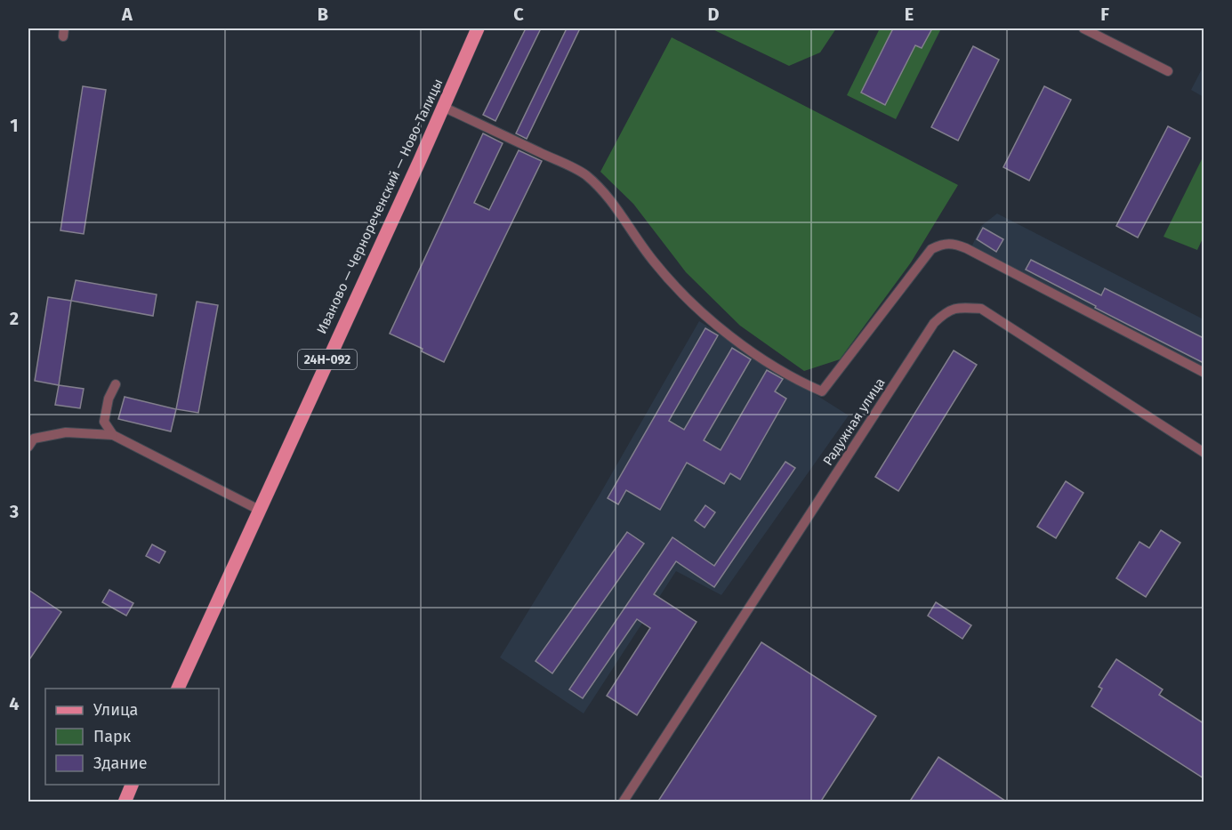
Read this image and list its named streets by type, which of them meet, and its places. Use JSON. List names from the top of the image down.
{
  "streets": {
    "main road": ["Иваново — Чернореченский — Ново-Талицы", "24Н-092"],
    "street": ["Радужная улица"]
  },
  "legend": ["Улица", "Парк", "Здание"],
  "grid": {
    "columns": [
      "A",
      "B",
      "C",
      "D",
      "E",
      "F"
    ],
    "rows": [
      "1",
      "2",
      "3",
      "4"
    ]
  }
}
